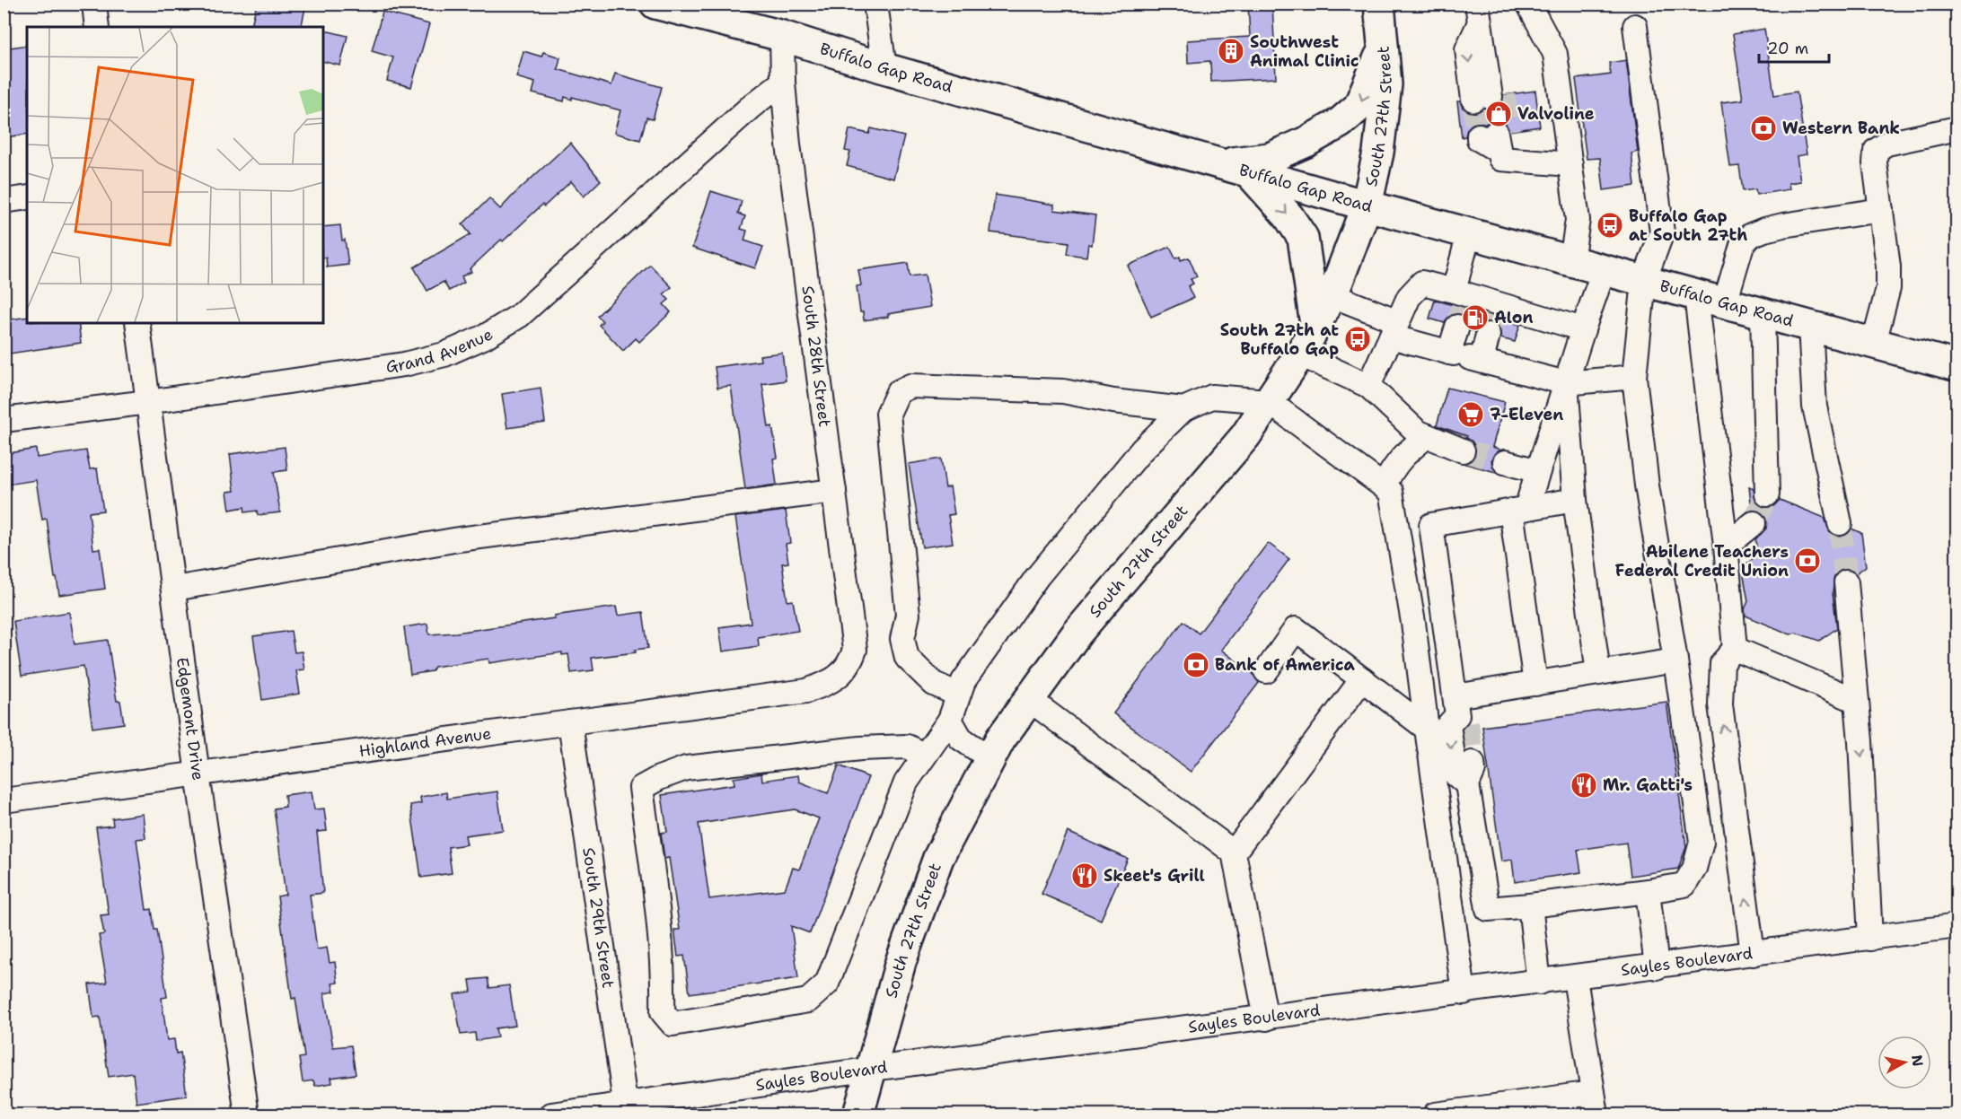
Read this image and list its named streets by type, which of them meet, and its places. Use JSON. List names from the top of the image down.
{
  "streets": {
    "main road": ["Buffalo Gap Road", "South 27th Street"],
    "street": [
      "Grand Avenue",
      "South 28th Street",
      "Edgemont Drive",
      "Highland Avenue",
      "South 29th Street",
      "Sayles Boulevard"
    ]
  },
  "crossings": [
    ["Buffalo Gap Road", "South 27th Street"],
    ["Buffalo Gap Road", "South 28th Street"],
    ["South 27th Street", "Sayles Boulevard"],
    ["Grand Avenue", "South 28th Street"],
    ["Grand Avenue", "Edgemont Drive"],
    ["South 28th Street", "Highland Avenue"],
    ["Edgemont Drive", "Highland Avenue"],
    ["Highland Avenue", "South 29th Street"],
    ["South 29th Street", "Sayles Boulevard"]
  ],
  "places": {
    "building": ["Southwest Animal Clinic"],
    "shop": ["Valvoline"],
    "bank": ["Western Bank", "Abilene Teachers Federal Credit Union", "Bank of America"],
    "bus stop": ["Buffalo Gap at South 27th", "South 27th at Buffalo Gap"],
    "fuel station": ["Alon"],
    "supermarket": ["7-Eleven"],
    "restaurant": ["Mr. Gatti's", "Skeet's Grill"]
  },
  "scale_bar": "20 m",
  "north": "right"
}
